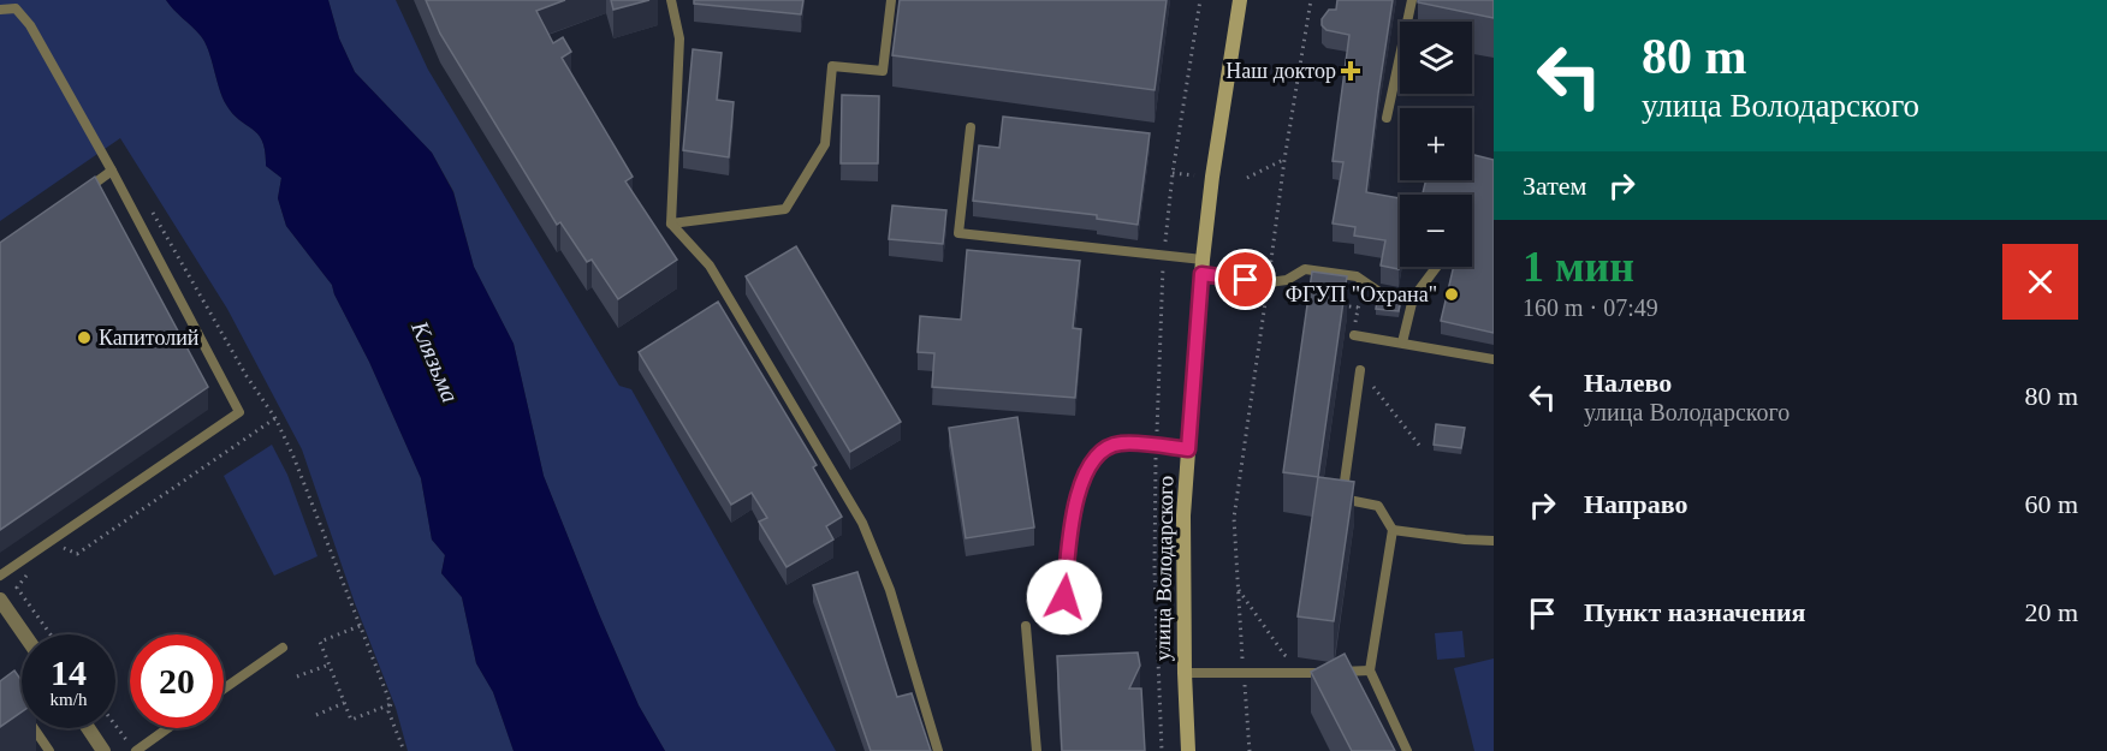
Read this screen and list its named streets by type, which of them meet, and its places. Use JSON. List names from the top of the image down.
{
  "streets": {
    "main road": ["улица Володарского"]
  },
  "water": ["Клязьма"],
  "places": {
    "health": ["Наш доктор"],
    "other": ["ФГУП \"Охрана\"", "Капитолий"]
  },
  "page": {
    "turn": ["80 m", "улица Володарского"],
    "map_buttons": ["+", "−"],
    "then": "Затем",
    "heading": ["1 мин", "160 m · 07:49"],
    "list": [
      {
        "name": "Налево",
        "note": "улица Володарского",
        "value": "80 m"
      },
      {
        "name": "Направо",
        "value": "60 m"
      },
      {
        "name": "Пункт назначения",
        "value": "20 m"
      }
    ],
    "speed": "14 km/h",
    "limit": "20"
  }
}
